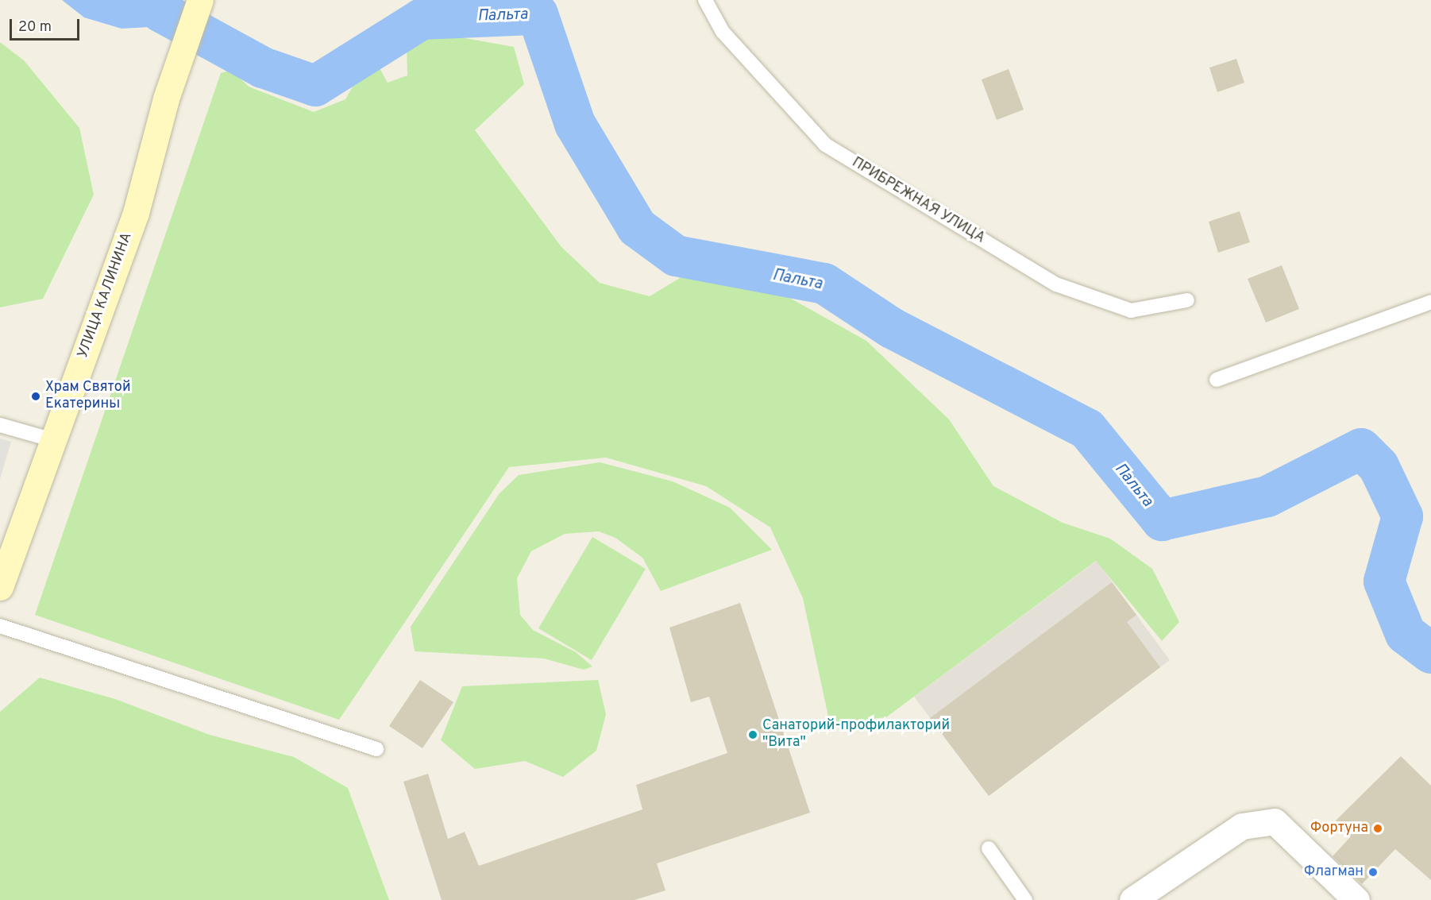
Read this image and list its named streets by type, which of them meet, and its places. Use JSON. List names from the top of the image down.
{
  "streets": {
    "main road": ["УЛИЦА КАЛИНИНА"],
    "lane": ["ПРИБРЕЖНАЯ УЛИЦА"]
  },
  "water": ["Пальта"],
  "places": [
    "Храм Святой Екатерины",
    "Санаторий-профилакторий \"Вита\"",
    "Фортуна",
    "Флагман"
  ],
  "scale_bar": "20 m"
}
